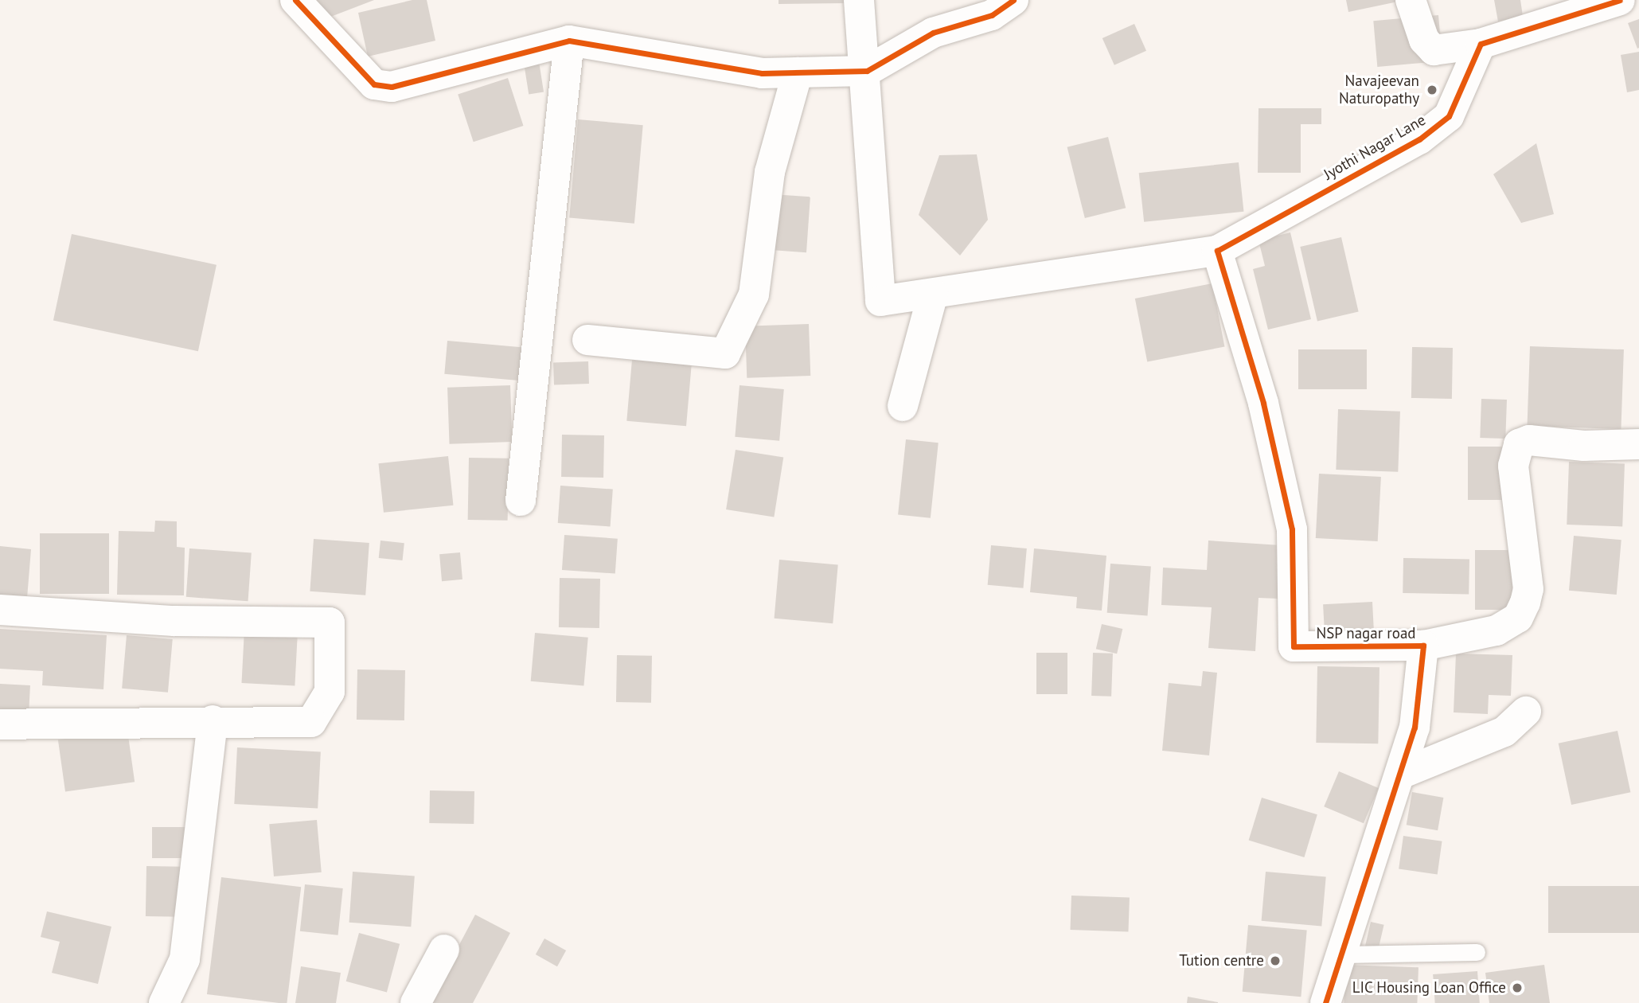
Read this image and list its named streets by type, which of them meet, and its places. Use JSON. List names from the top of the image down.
{
  "streets": {
    "street": ["Jyothi Nagar Lane", "NSP nagar road"]
  },
  "crossings": [
    ["Jyothi Nagar Lane", "NSP nagar road"]
  ],
  "places": ["Navajeevan Naturopathy", "Tution centre", "LIC Housing Loan Office"]
}
